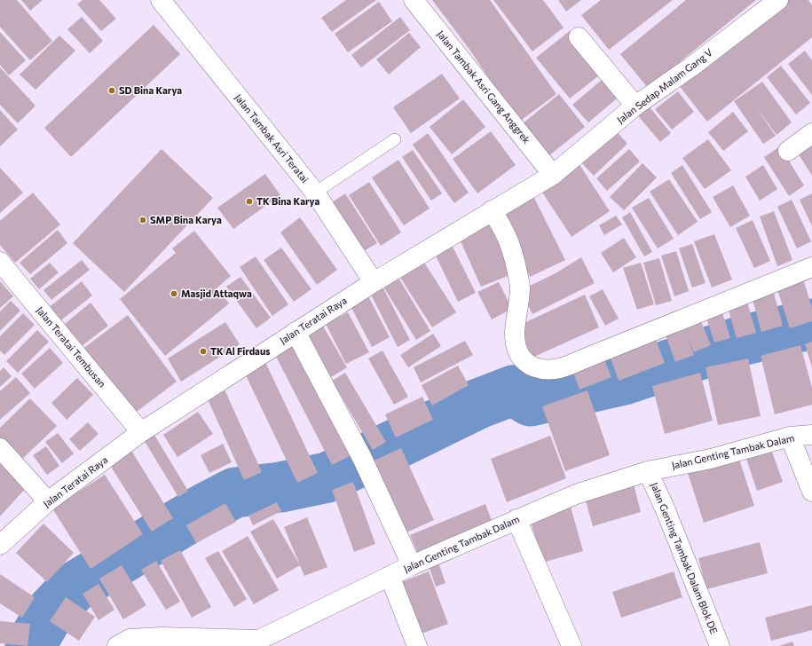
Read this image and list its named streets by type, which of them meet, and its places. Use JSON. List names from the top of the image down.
{
  "streets": {
    "street": [
      "Jalan Sedap Malam Gang V",
      "Jalan Tambak Asri Gang Anggrek",
      "Jalan Tambak Asri Teratai",
      "Jalan Teratai Raya",
      "Jalan Teratai Tembusan",
      "Jalan Genting Tambak Dalam",
      "Jalan Genting Tambak Dalam Blok DE"
    ]
  },
  "crossings": [
    ["Jalan Sedap Malam Gang V", "Jalan Tambak Asri Gang Anggrek"],
    ["Jalan Sedap Malam Gang V", "Jalan Teratai Raya"],
    ["Jalan Tambak Asri Gang Anggrek", "Jalan Teratai Raya"],
    ["Jalan Tambak Asri Teratai", "Jalan Teratai Raya"],
    ["Jalan Teratai Raya", "Jalan Teratai Tembusan"],
    ["Jalan Genting Tambak Dalam", "Jalan Genting Tambak Dalam Blok DE"]
  ],
  "places": [
    "SD Bina Karya",
    "TK Bina Karya",
    "SMP Bina Karya",
    "Masjid Attaqwa",
    "TK Al Firdaus"
  ]
}
